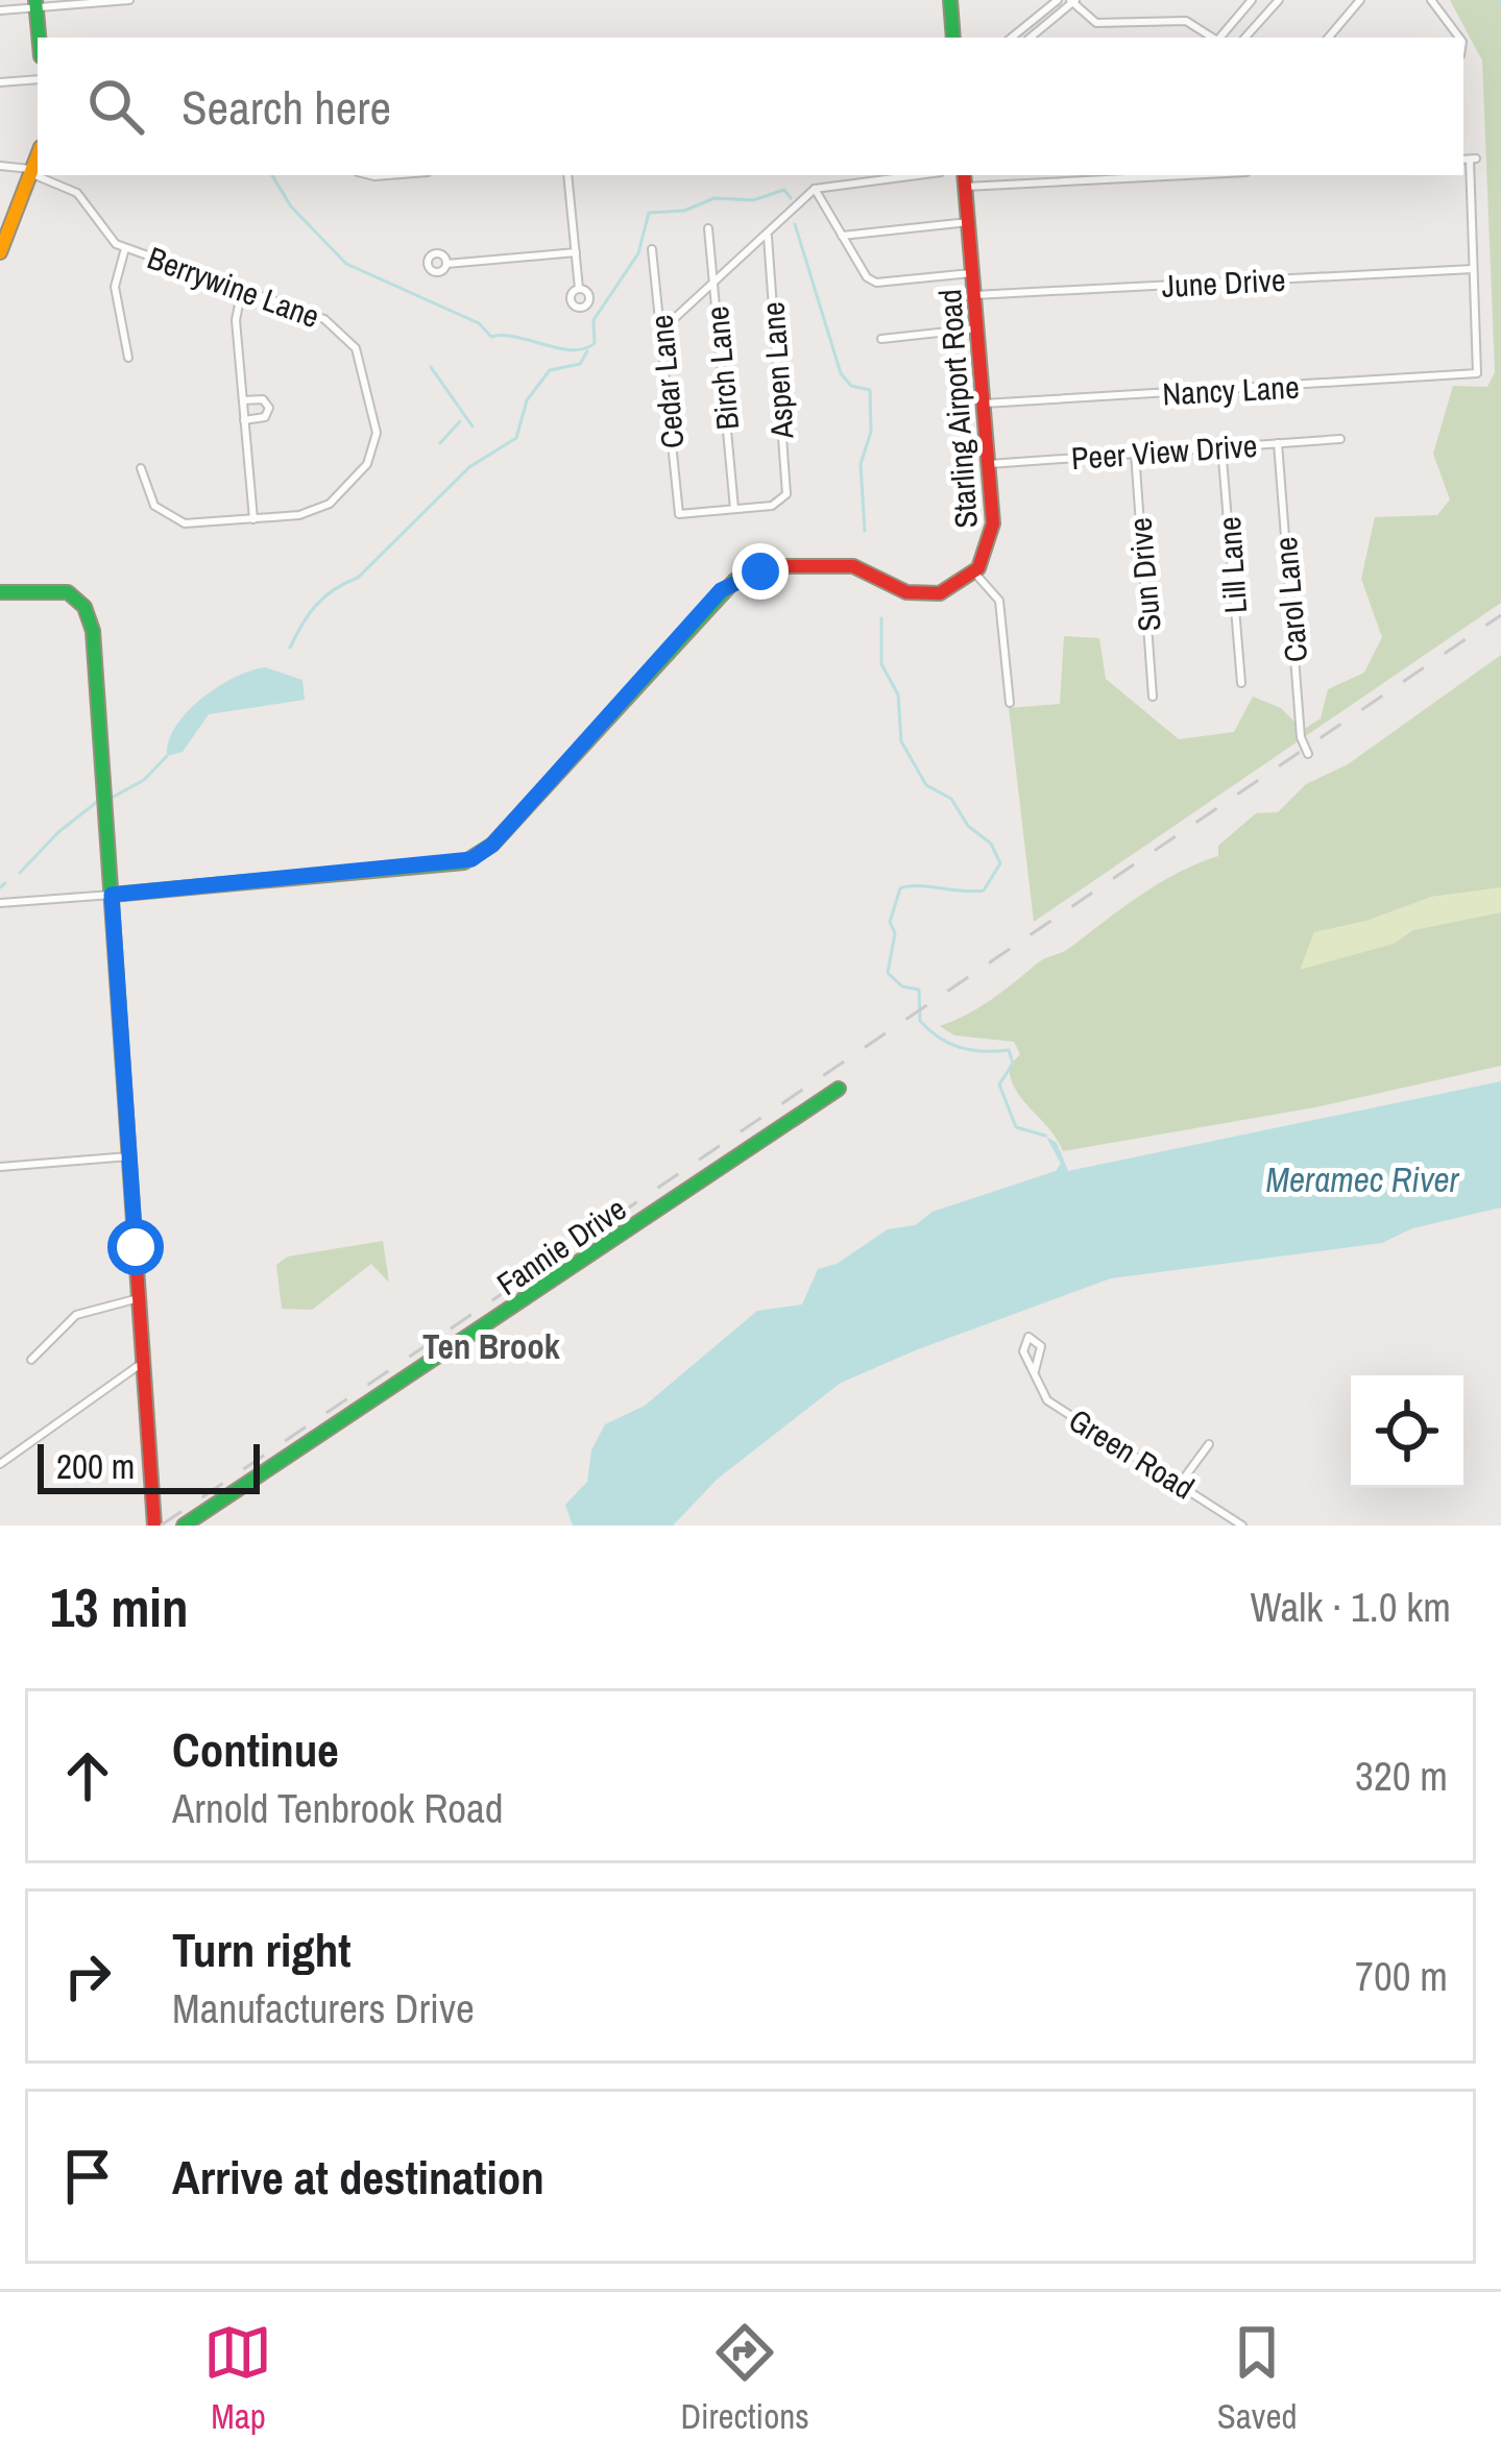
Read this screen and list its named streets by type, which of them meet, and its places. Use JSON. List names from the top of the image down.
{
  "streets": {
    "street": [
      "June Drive",
      "Berrywine Lane",
      "Birch Lane",
      "Aspen Lane",
      "Cedar Lane",
      "Nancy Lane",
      "Starling Airport Road",
      "Peer View Drive",
      "Lill Lane",
      "Sun Drive",
      "Carol Lane",
      "Fannie Drive",
      "Green Road"
    ]
  },
  "crossings": [
    ["June Drive", "Nancy Lane"],
    ["June Drive", "Starling Airport Road"],
    ["Birch Lane", "Aspen Lane"],
    ["Birch Lane", "Cedar Lane"],
    ["Aspen Lane", "Cedar Lane"],
    ["Nancy Lane", "Starling Airport Road"],
    ["Starling Airport Road", "Peer View Drive"],
    ["Peer View Drive", "Lill Lane"],
    ["Peer View Drive", "Sun Drive"],
    ["Peer View Drive", "Carol Lane"]
  ],
  "districts": ["Ten Brook"],
  "water": ["Meramec River"],
  "scale_bar": "200 m",
  "page": {
    "search": "Search here",
    "scale": "200 m",
    "heading": ["13 min", "Walk · 1.0 km"],
    "list": [
      ["Continue", "Arnold Tenbrook Road", "320 m"],
      ["Turn right", "Manufacturers Drive", "700 m"],
      "Arrive at destination"
    ],
    "nav": ["Map", "Directions", "Saved"]
  }
}
